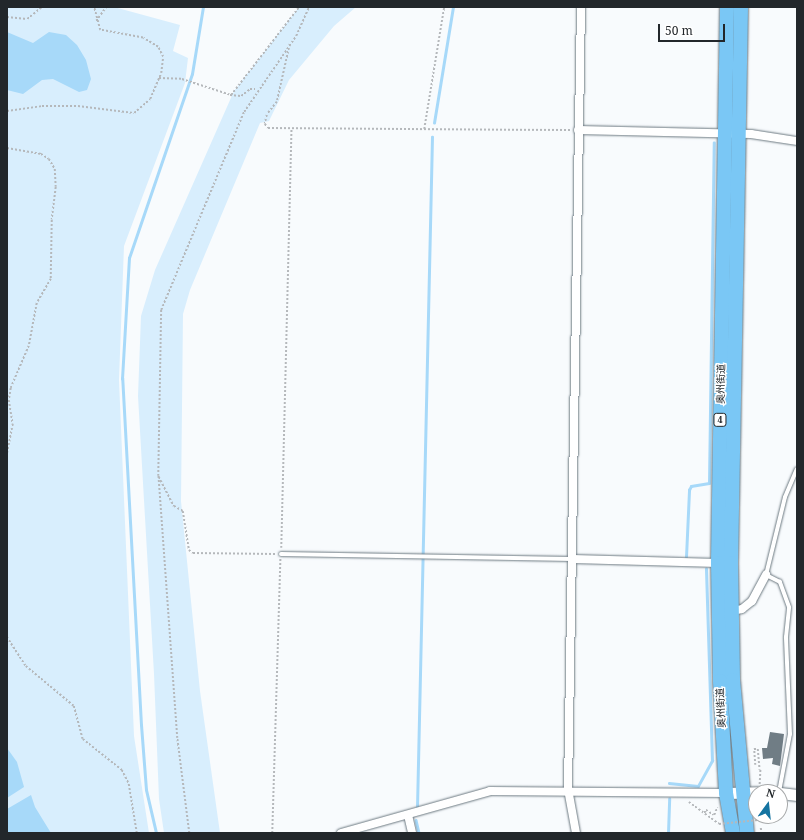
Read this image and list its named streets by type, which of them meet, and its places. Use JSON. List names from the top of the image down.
{
  "streets": {
    "highway": ["奥州街道", "4"]
  },
  "scale_bar": "50 m",
  "north": "top"
}
